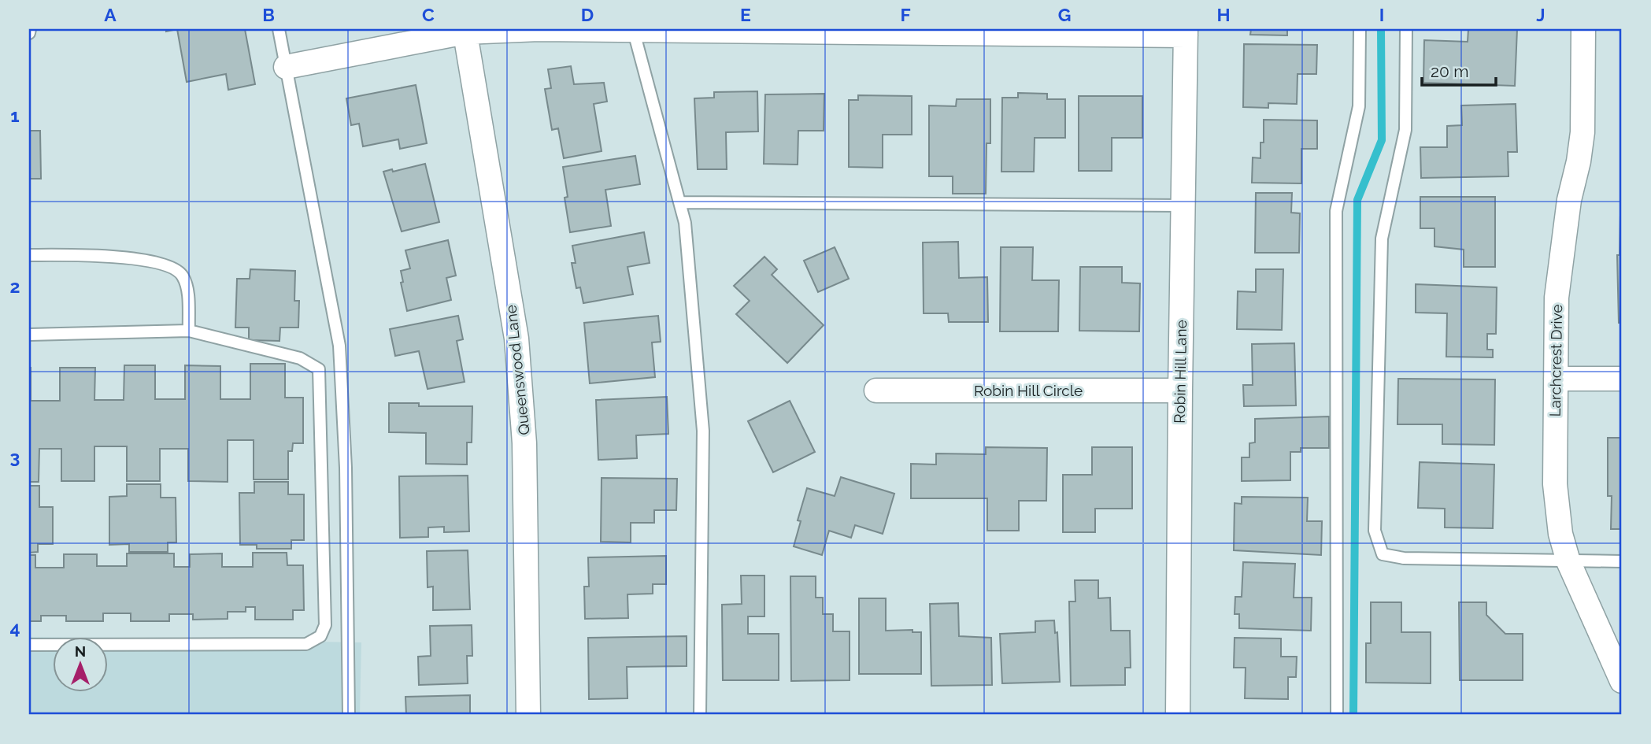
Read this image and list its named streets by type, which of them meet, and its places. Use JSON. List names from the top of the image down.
{
  "streets": {
    "street": [
      "Larchcrest Drive",
      "Queenswood Lane",
      "Robin Hill Lane",
      "Robin Hill Circle"
    ]
  },
  "crossings": [
    ["Robin Hill Lane", "Robin Hill Circle"]
  ],
  "scale_bar": "20 m",
  "north": "top",
  "grid": {
    "columns": [
      "A",
      "B",
      "C",
      "D",
      "E",
      "F",
      "G",
      "H",
      "I",
      "J"
    ],
    "rows": [
      "1",
      "2",
      "3",
      "4"
    ]
  }
}
